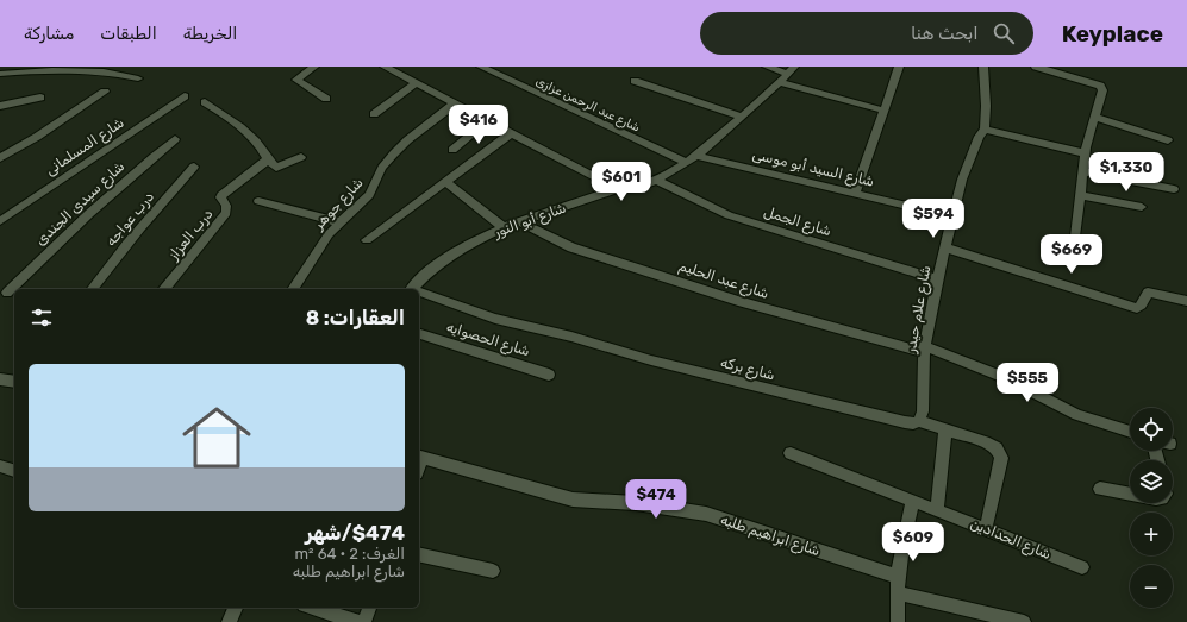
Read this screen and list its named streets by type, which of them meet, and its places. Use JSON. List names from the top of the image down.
{
  "streets": {
    "street": [
      "شارع عبد الرحمن عزازى",
      "شارع المسلمانى",
      "شارع السيد أبو موسى",
      "شارع سيدى الجندى",
      "شارع جوهر",
      "درب عواجه",
      "شارع أبو النور",
      "شارع الجمل",
      "درب العزاز",
      "شارع عبد الحليم",
      "شارع علام حيدر",
      "شارع الحصوايه",
      "شارع بركه",
      "شارع ابراهيم طلبه",
      "شارع الحدادين"
    ]
  },
  "crossings": [
    ["شارع عبد الرحمن عزازى", "شارع أبو النور"],
    ["شارع السيد أبو موسى", "شارع أبو النور"],
    ["شارع السيد أبو موسى", "شارع علام حيدر"],
    ["شارع أبو النور", "شارع الجمل"],
    ["شارع أبو النور", "شارع عبد الحليم"],
    ["شارع الجمل", "شارع علام حيدر"],
    ["شارع عبد الحليم", "شارع علام حيدر"],
    ["شارع علام حيدر", "شارع بركه"],
    ["شارع بركه", "شارع الحدادين"]
  ],
  "page": {
    "header": "Keyplace",
    "search": "ابحث هنا",
    "nav": ["الخريطة", "الطبقات", "مشاركة"],
    "price": [
      "$416",
      "$1,330",
      "$601",
      "$594",
      "$669",
      "$555",
      "$474",
      "$609"
    ],
    "heading": "العقارات: 8",
    "list": [
      {
        "name": "$474/شهر",
        "note": "الغرف: 2 · 64 m² · شارع ابراهيم طلبه"
      }
    ],
    "map_buttons": ["+", "−"]
  }
}
